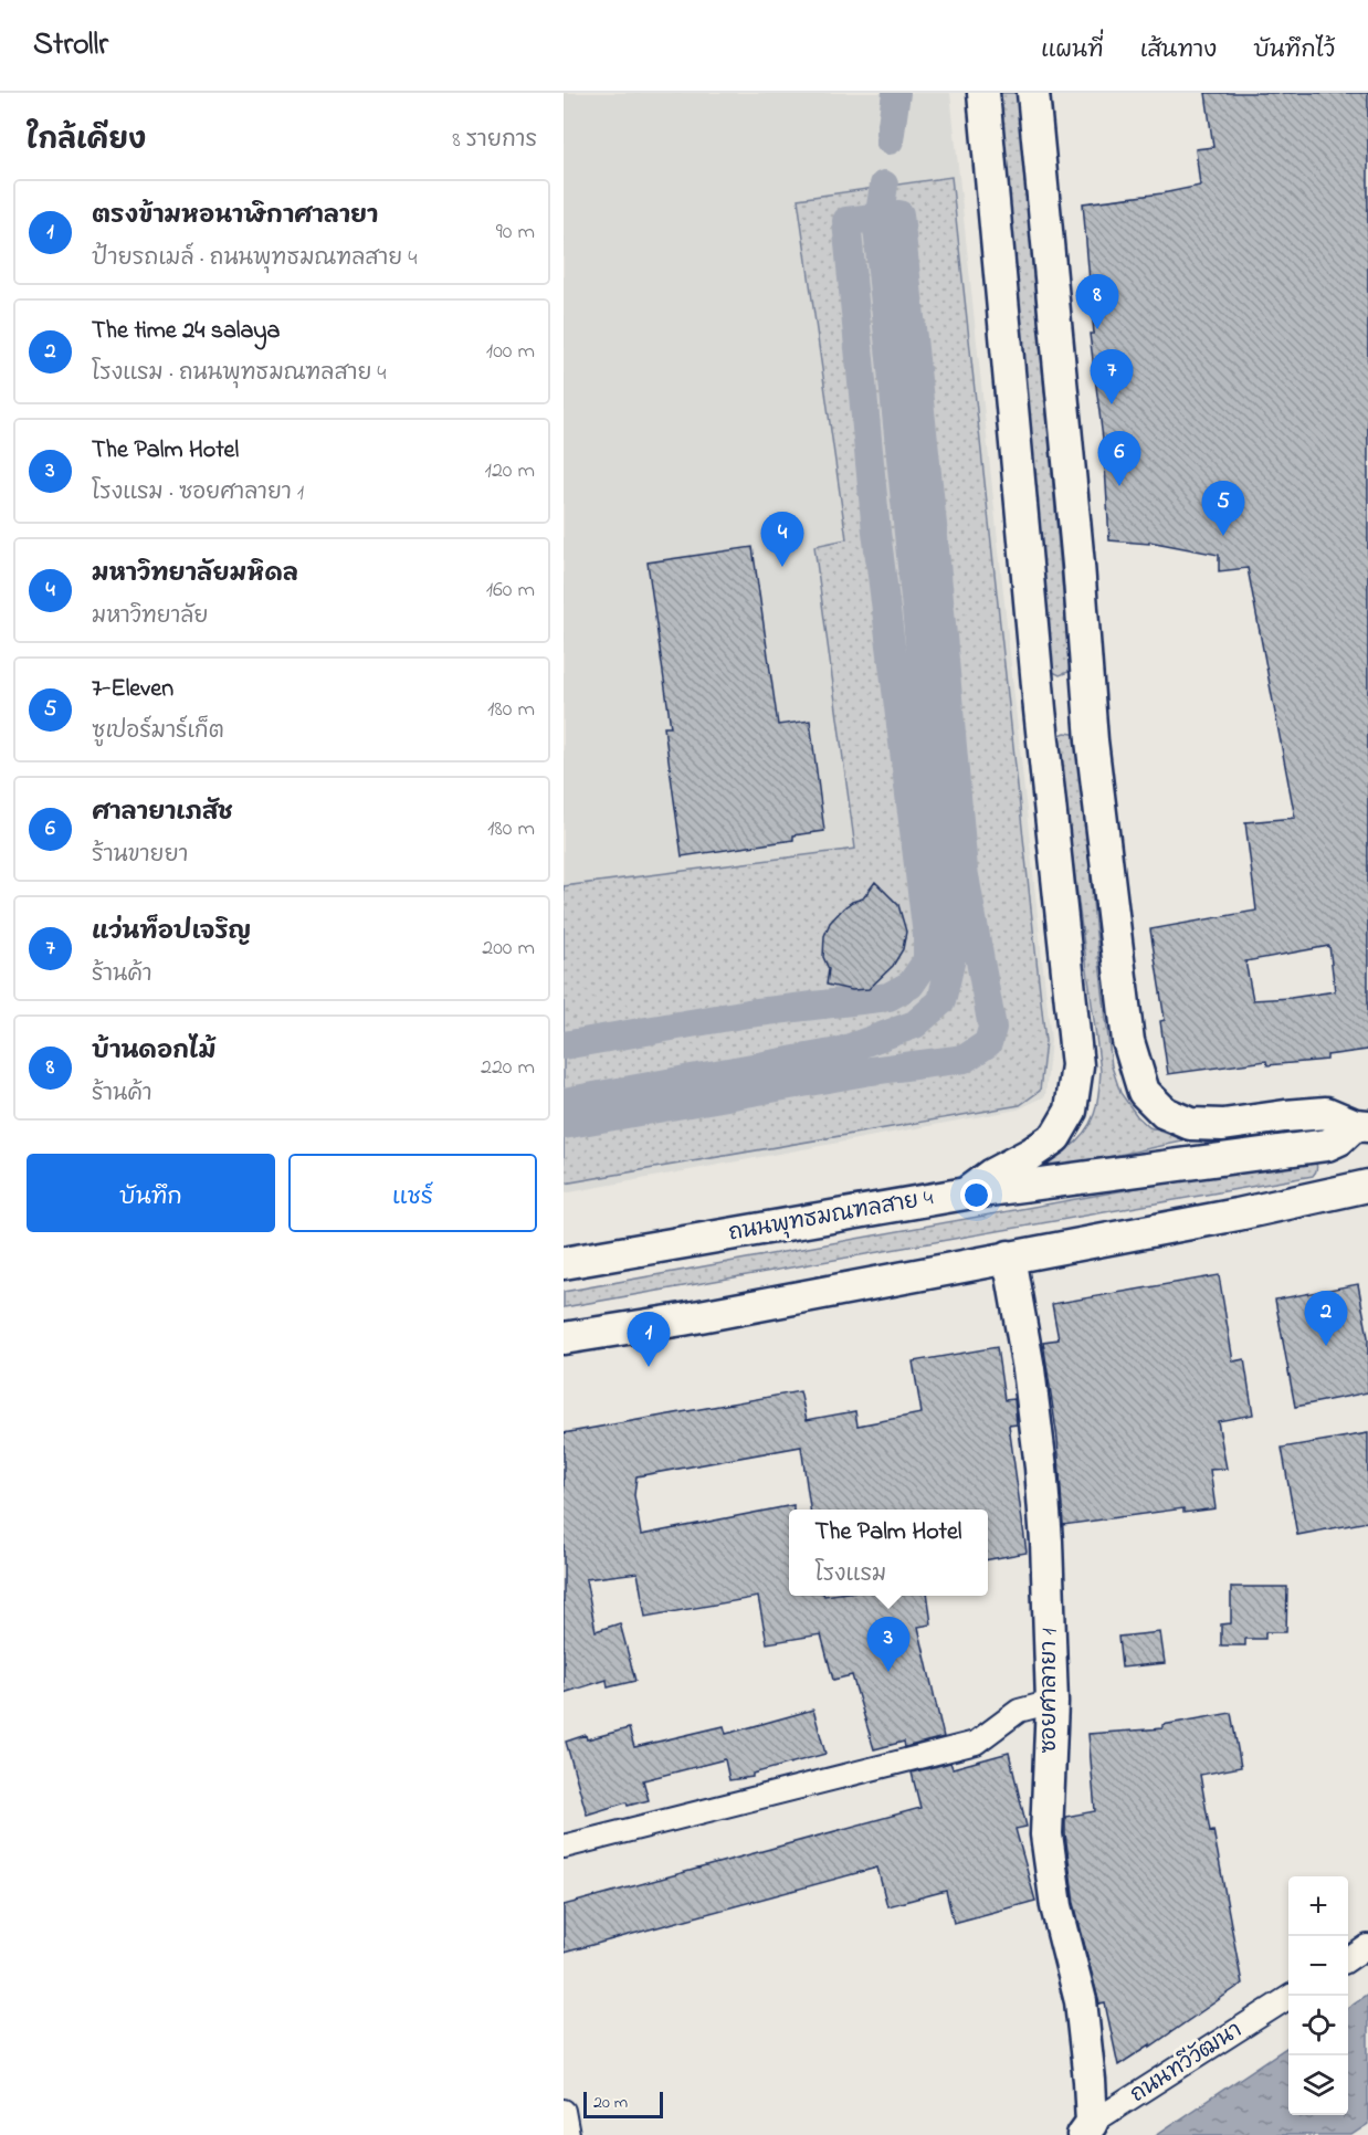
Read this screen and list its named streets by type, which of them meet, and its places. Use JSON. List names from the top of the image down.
{
  "streets": {
    "main road": ["ถนนพุทธมณฑลสาย 4", "ซอยศาลายา 1"],
    "street": ["ถนนทวีวัฒนา"]
  },
  "crossings": [
    ["ซอยศาลายา 1", "ถนนทวีวัฒนา"]
  ],
  "scale_bar": "20 m",
  "page": {
    "header": "Strollr",
    "nav": ["แผนที่", "เส้นทาง", "บันทึกไว้"],
    "heading": ["ใกล้เคียง", "8 รายการ"],
    "list": [
      {
        "mark": "1",
        "name": "ตรงข้ามหอนาฬิกาศาลายา",
        "note": "ป้ายรถเมล์ · ถนนพุทธมณฑลสาย 4",
        "value": "90 m"
      },
      {
        "mark": "2",
        "name": "The time 24 salaya",
        "note": "โรงแรม · ถนนพุทธมณฑลสาย 4",
        "value": "100 m"
      },
      {
        "mark": "3",
        "name": "The Palm Hotel",
        "note": "โรงแรม · ซอยศาลายา 1",
        "value": "120 m"
      },
      {
        "mark": "4",
        "name": "มหาวิทยาลัยมหิดล",
        "note": "มหาวิทยาลัย",
        "value": "160 m"
      },
      {
        "mark": "5",
        "name": "7-Eleven",
        "note": "ซูเปอร์มาร์เก็ต",
        "value": "180 m"
      },
      {
        "mark": "6",
        "name": "ศาลายาเภสัช",
        "note": "ร้านขายยา",
        "value": "180 m"
      },
      {
        "mark": "7",
        "name": "แว่นท็อปเจริญ",
        "note": "ร้านค้า",
        "value": "200 m"
      },
      {
        "mark": "8",
        "name": "บ้านดอกไม้",
        "note": "ร้านค้า",
        "value": "220 m"
      }
    ],
    "pins": [
      "8",
      "7",
      "6",
      "5",
      "4",
      "2",
      "1",
      "3"
    ],
    "buttons": ["บันทึก", "แชร์"],
    "popup": ["The Palm Hotel", "โรงแรม"],
    "map_buttons": ["+", "−"],
    "scale": "20 m"
  }
}
